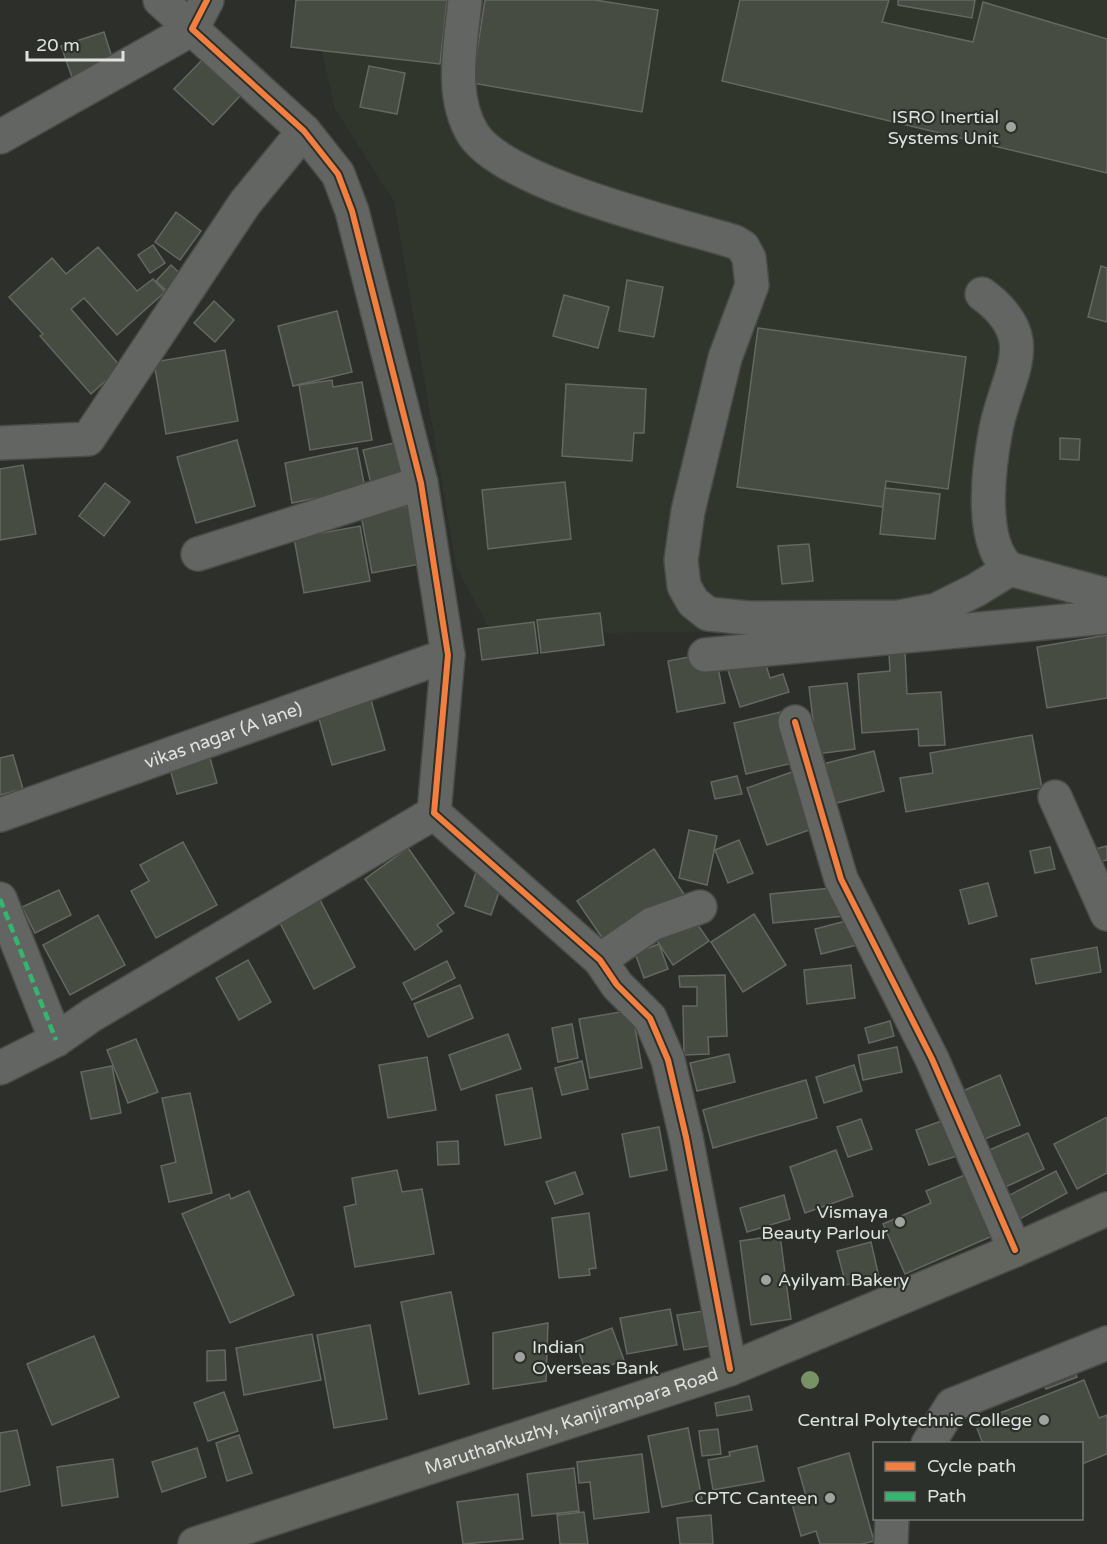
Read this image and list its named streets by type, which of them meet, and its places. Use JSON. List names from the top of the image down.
{
  "streets": {
    "main road": ["Maruthankuzhy, Kanjirampara Road"],
    "street": ["vikas nagar (A lane)"]
  },
  "places": [
    "ISRO Inertial Systems Unit",
    "Vismaya Beauty Parlour",
    "Ayilyam Bakery",
    "Indian Overseas Bank",
    "Central Polytechnic College",
    "CPTC Canteen"
  ],
  "legend": ["Cycle path", "Path"],
  "scale_bar": "20 m"
}
